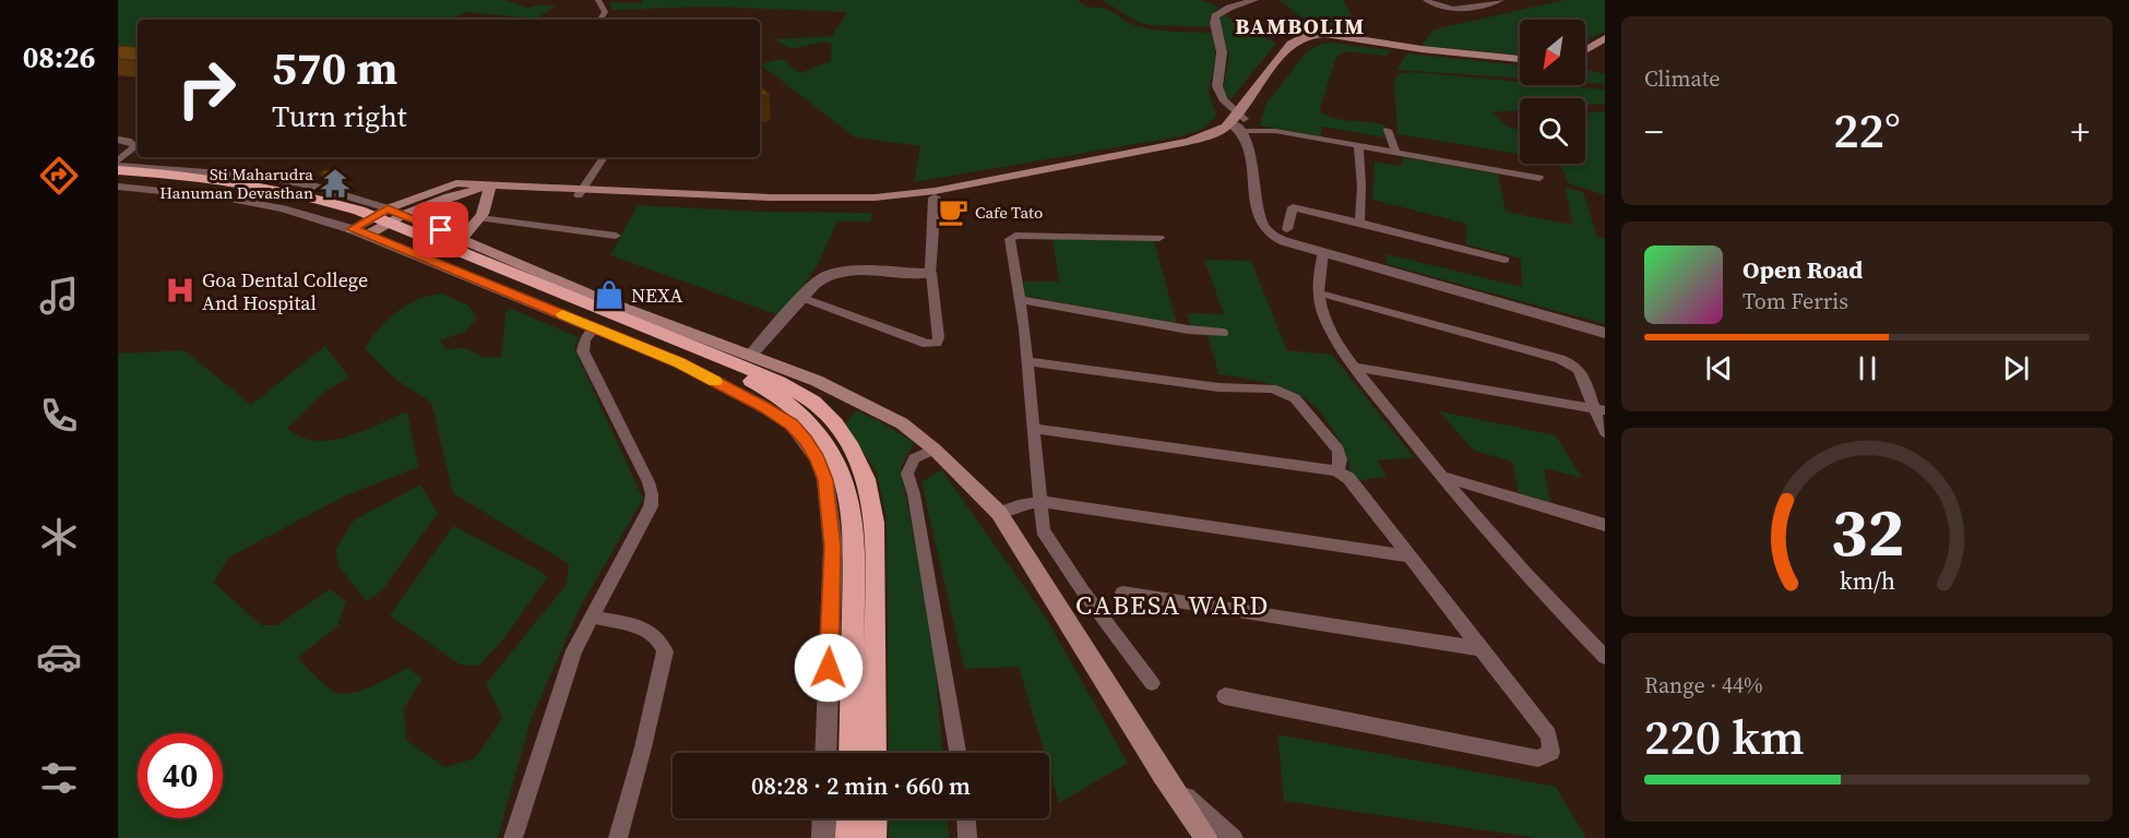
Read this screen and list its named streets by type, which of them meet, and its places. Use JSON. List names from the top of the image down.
{
  "districts": ["BAMBOLIM", "CABESA WARD"],
  "places": {
    "temple": ["Sti Maharudra Hanuman Devasthan"],
    "cafe": ["Cafe Tato"],
    "hospital": ["Goa Dental College And Hospital"],
    "shop": ["NEXA"]
  },
  "north": "bottom left",
  "page": {
    "tabs": "08:26",
    "tile": [
      "Climate",
      ["Range · 44%", "220 km"]
    ],
    "turn": ["570 m", "Turn right"],
    "heat": ["−", "22°", "+"],
    "song": ["Open Road", "Tom Ferris"],
    "limit": "40",
    "trip": "08:28 · 2 min · 660 m",
    "gauge": ["32", "km/h"]
  }
}
